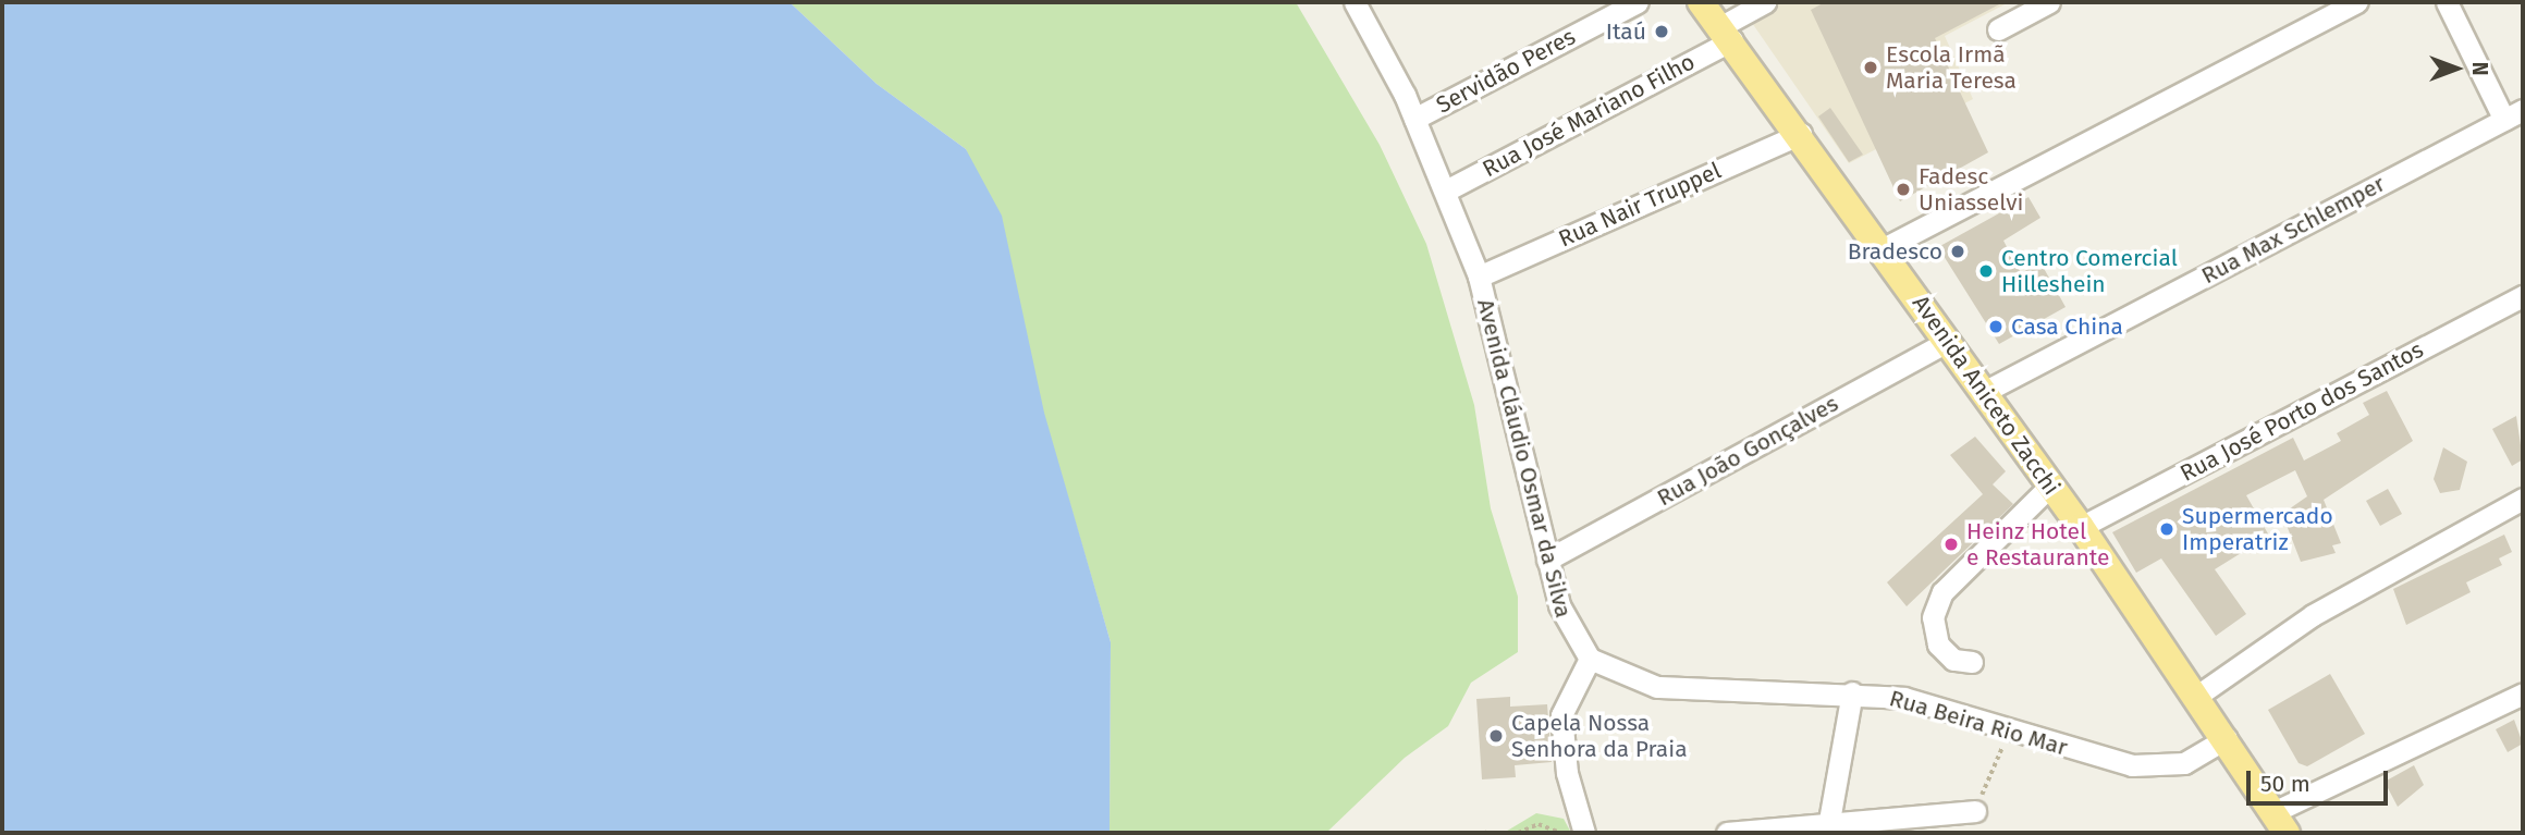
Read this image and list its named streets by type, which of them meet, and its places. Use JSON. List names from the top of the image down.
{
  "streets": {
    "main road": ["Avenida Aniceto Zacchi"],
    "street": [
      "Servidão Peres",
      "Rua José Mariano Filho",
      "Rua Nair Truppel",
      "Rua Max Schlemper",
      "Rua José Porto dos Santos",
      "Rua João Gonçalves",
      "Avenida Cláudio Osmar da Silva",
      "Rua Beira Rio Mar"
    ]
  },
  "crossings": [
    ["Servidão Peres", "Avenida Cláudio Osmar da Silva"],
    ["Rua José Mariano Filho", "Avenida Aniceto Zacchi"],
    ["Rua José Mariano Filho", "Avenida Cláudio Osmar da Silva"],
    ["Rua Nair Truppel", "Avenida Aniceto Zacchi"],
    ["Rua Nair Truppel", "Avenida Cláudio Osmar da Silva"],
    ["Rua Max Schlemper", "Avenida Aniceto Zacchi"],
    ["Avenida Aniceto Zacchi", "Rua José Porto dos Santos"],
    ["Avenida Aniceto Zacchi", "Rua João Gonçalves"],
    ["Avenida Aniceto Zacchi", "Rua Beira Rio Mar"],
    ["Rua João Gonçalves", "Avenida Cláudio Osmar da Silva"],
    ["Avenida Cláudio Osmar da Silva", "Rua Beira Rio Mar"]
  ],
  "places": [
    "Itaú",
    "Escola Irmã Maria Teresa",
    "Fadesc Uniasselvi",
    "Bradesco",
    "Centro Comercial Hilleshein",
    "Casa China",
    "Supermercado Imperatriz",
    "Heinz Hotel e Restaurante",
    "Capela Nossa Senhora da Praia"
  ],
  "scale_bar": "50 m",
  "north": "right"
}
